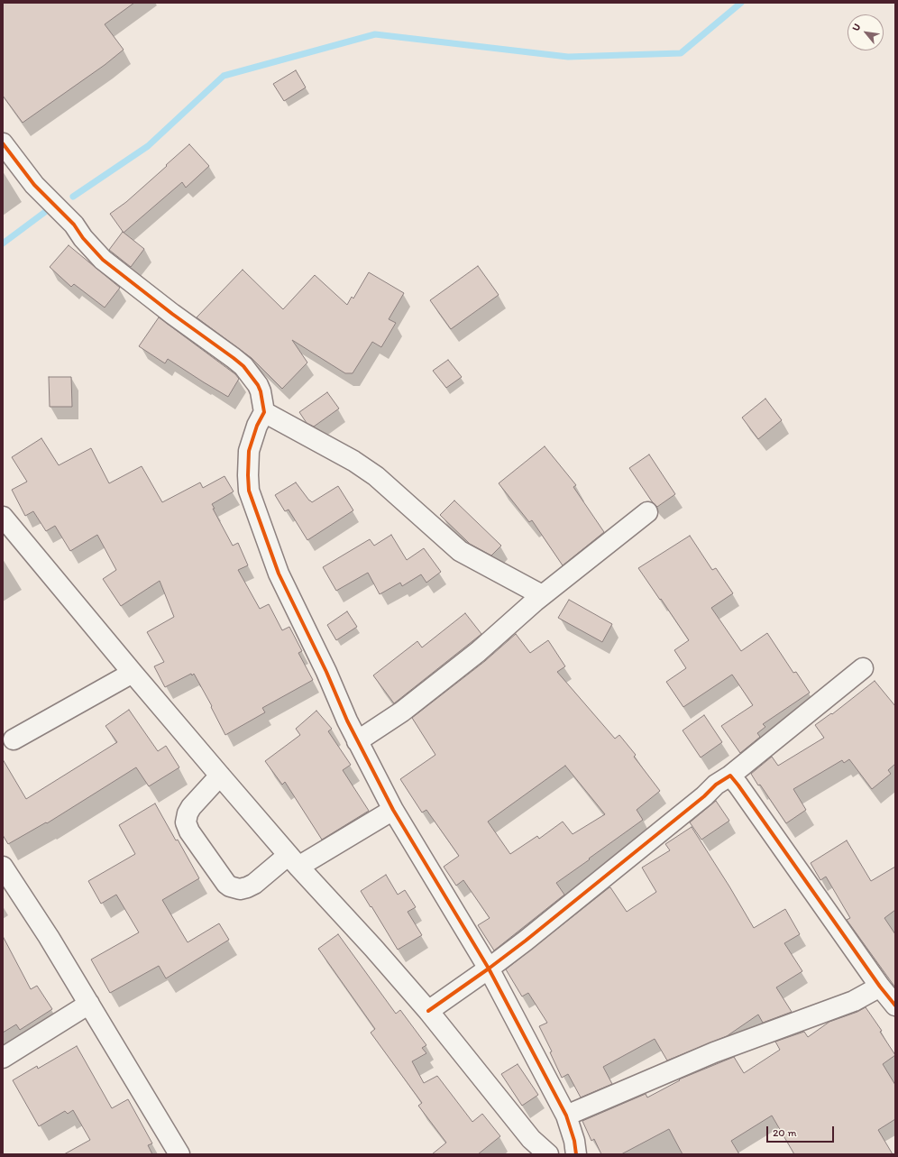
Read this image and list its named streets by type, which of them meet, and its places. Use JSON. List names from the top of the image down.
{
  "scale_bar": "20 m",
  "north": "top left"
}
